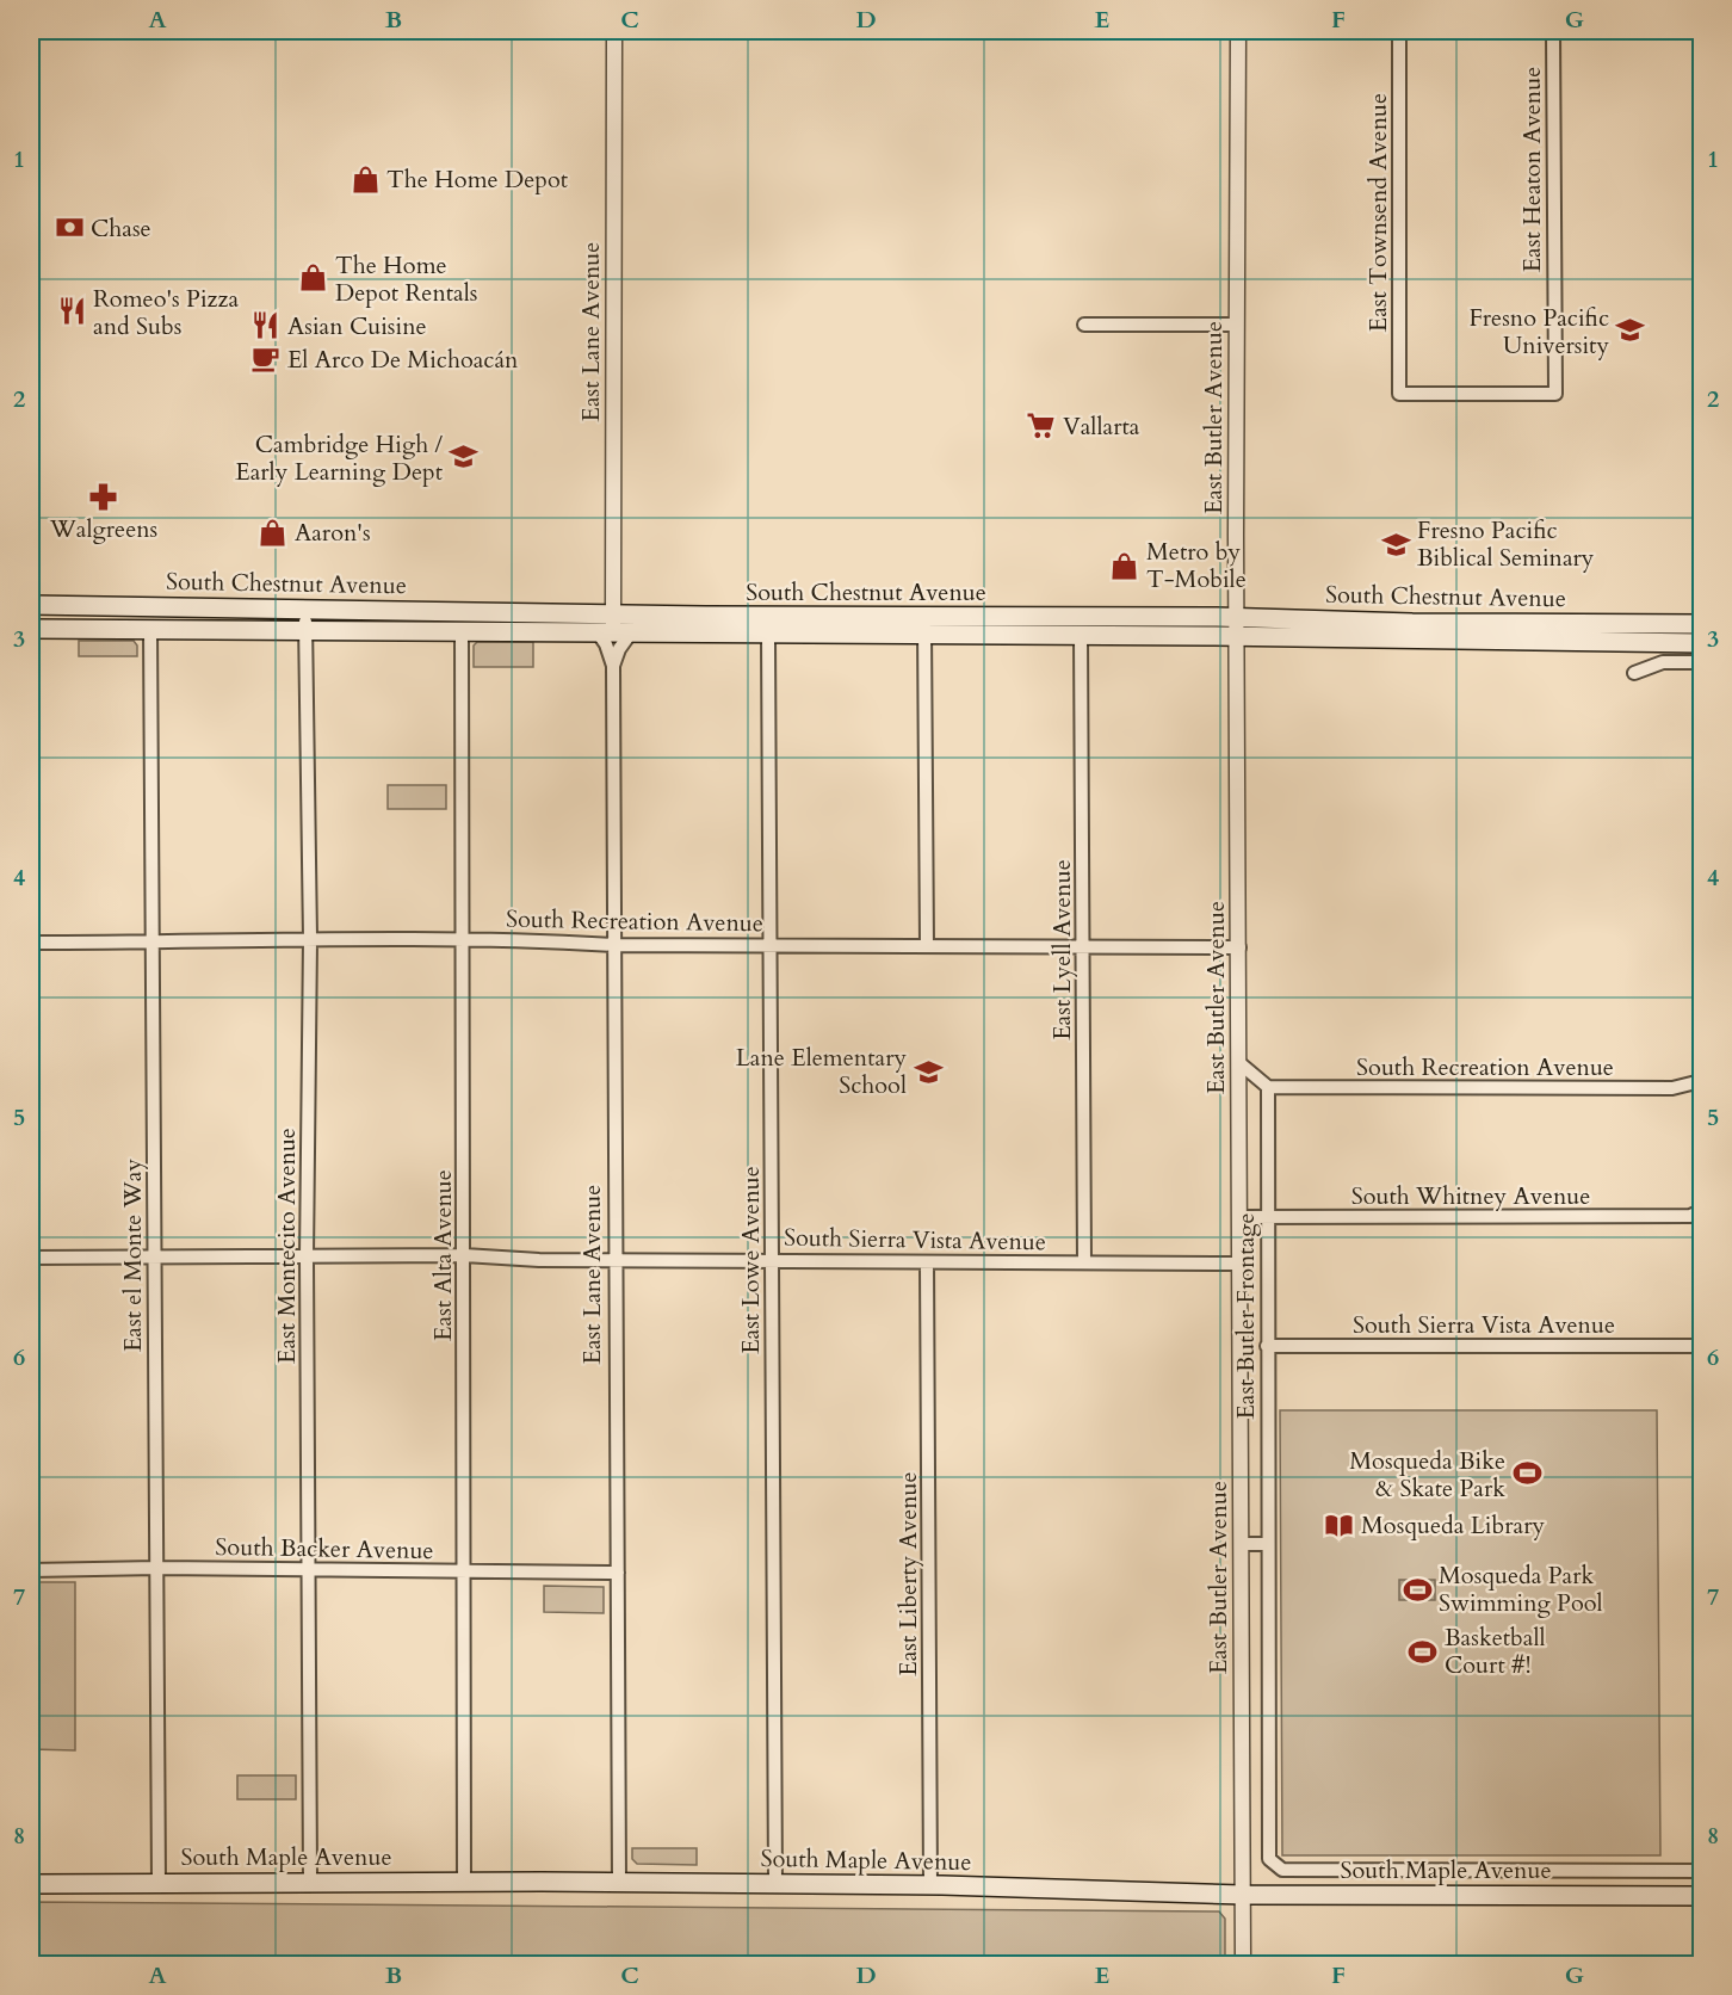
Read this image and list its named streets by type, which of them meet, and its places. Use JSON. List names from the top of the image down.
{
  "streets": {
    "main road": ["South Chestnut Avenue", "South Maple Avenue"],
    "street": [
      "East Heaton Avenue",
      "East Townsend Avenue",
      "East Lane Avenue",
      "East Butler Avenue",
      "South Recreation Avenue",
      "East Lyell Avenue",
      "South Whitney Avenue",
      "South Sierra Vista Avenue",
      "East Montecito Avenue",
      "East el Monte Way",
      "East Alta Avenue",
      "East Lowe Avenue",
      "East Butler Frontage",
      "South Backer Avenue",
      "East Liberty Avenue"
    ]
  },
  "crossings": [
    ["East Heaton Avenue", "East Townsend Avenue"],
    ["East Lane Avenue", "South Chestnut Avenue"],
    ["East Lane Avenue", "South Recreation Avenue"],
    ["East Lane Avenue", "South Sierra Vista Avenue"],
    ["East Lane Avenue", "South Backer Avenue"],
    ["East Lane Avenue", "South Maple Avenue"],
    ["East Butler Avenue", "South Chestnut Avenue"],
    ["East Butler Avenue", "South Recreation Avenue"],
    ["East Butler Avenue", "South Whitney Avenue"],
    ["East Butler Avenue", "South Sierra Vista Avenue"],
    ["East Butler Avenue", "South Maple Avenue"],
    ["South Chestnut Avenue", "East Lyell Avenue"],
    ["South Chestnut Avenue", "East Montecito Avenue"],
    ["South Chestnut Avenue", "East el Monte Way"],
    ["South Chestnut Avenue", "East Alta Avenue"],
    ["South Chestnut Avenue", "East Lowe Avenue"],
    ["South Recreation Avenue", "East Lyell Avenue"],
    ["South Recreation Avenue", "East Montecito Avenue"],
    ["South Recreation Avenue", "East el Monte Way"],
    ["South Recreation Avenue", "East Alta Avenue"],
    ["South Recreation Avenue", "East Lowe Avenue"],
    ["South Recreation Avenue", "East Butler Frontage"],
    ["East Lyell Avenue", "South Sierra Vista Avenue"],
    ["South Whitney Avenue", "East Butler Frontage"],
    ["South Sierra Vista Avenue", "East Montecito Avenue"],
    ["South Sierra Vista Avenue", "East el Monte Way"],
    ["South Sierra Vista Avenue", "East Alta Avenue"],
    ["South Sierra Vista Avenue", "East Lowe Avenue"],
    ["South Sierra Vista Avenue", "East Butler Frontage"],
    ["South Sierra Vista Avenue", "East Liberty Avenue"],
    ["East Montecito Avenue", "South Backer Avenue"],
    ["East Montecito Avenue", "South Maple Avenue"],
    ["East el Monte Way", "South Backer Avenue"],
    ["East el Monte Way", "South Maple Avenue"],
    ["East Alta Avenue", "South Backer Avenue"],
    ["East Alta Avenue", "South Maple Avenue"],
    ["East Lowe Avenue", "South Maple Avenue"],
    ["East Liberty Avenue", "South Maple Avenue"]
  ],
  "places": {
    "shop": [
      "The Home Depot",
      "The Home Depot Rentals",
      "Aaron's",
      "Metro by T-Mobile"
    ],
    "bank": ["Chase"],
    "restaurant": ["Romeo's Pizza and Subs", "Asian Cuisine"],
    "school or university": [
      "Fresno Pacific University",
      "Cambridge High / Early Learning Dept",
      "Fresno Pacific Biblical Seminary",
      "Lane Elementary School"
    ],
    "cafe": ["El Arco De Michoacán"],
    "supermarket": ["Vallarta"],
    "pharmacy": ["Walgreens"],
    "sports": ["Mosqueda Bike & Skate Park", "Mosqueda Park Swimming Pool", "Basketball Court #!"],
    "library": ["Mosqueda Library"]
  },
  "grid": {
    "columns": [
      "A",
      "B",
      "C",
      "D",
      "E",
      "F",
      "G"
    ],
    "rows": [
      "1",
      "2",
      "3",
      "4",
      "5",
      "6",
      "7",
      "8"
    ]
  }
}
